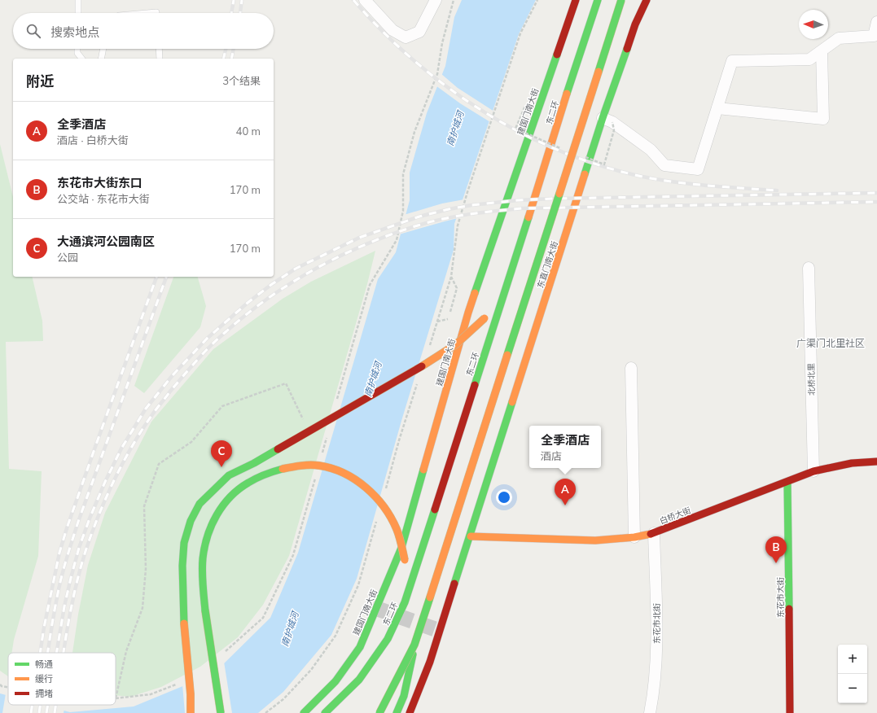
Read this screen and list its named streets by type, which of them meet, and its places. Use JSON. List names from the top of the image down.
{
  "streets": {
    "main road": [
      "建国门南大街",
      "东二环",
      "东直门南大街",
      "白桥大街",
      "东花市大街"
    ],
    "street": ["北桥北里", "东花市北街"]
  },
  "crossings": [
    ["东直门南大街", "白桥大街"],
    ["北桥北里", "白桥大街"],
    ["白桥大街", "东花市大街"],
    ["白桥大街", "东花市北街"]
  ],
  "districts": ["广渠门北里社区"],
  "water": ["南护城河"],
  "legend": ["畅通", "缓行", "拥堵"],
  "north": "left",
  "page": {
    "search": "搜索地点",
    "heading": ["附近", "3个结果"],
    "list": [
      {
        "mark": "A",
        "name": "全季酒店",
        "note": "酒店 · 白桥大街",
        "value": "40 m"
      },
      {
        "mark": "B",
        "name": "东花市大街东口",
        "note": "公交站 · 东花市大街",
        "value": "170 m"
      },
      {
        "mark": "C",
        "name": "大通滨河公园南区",
        "note": "公园",
        "value": "170 m"
      }
    ],
    "popup": ["全季酒店", "酒店"],
    "pins": ["C", "A", "B"],
    "map_buttons": ["+", "−"]
  }
}
